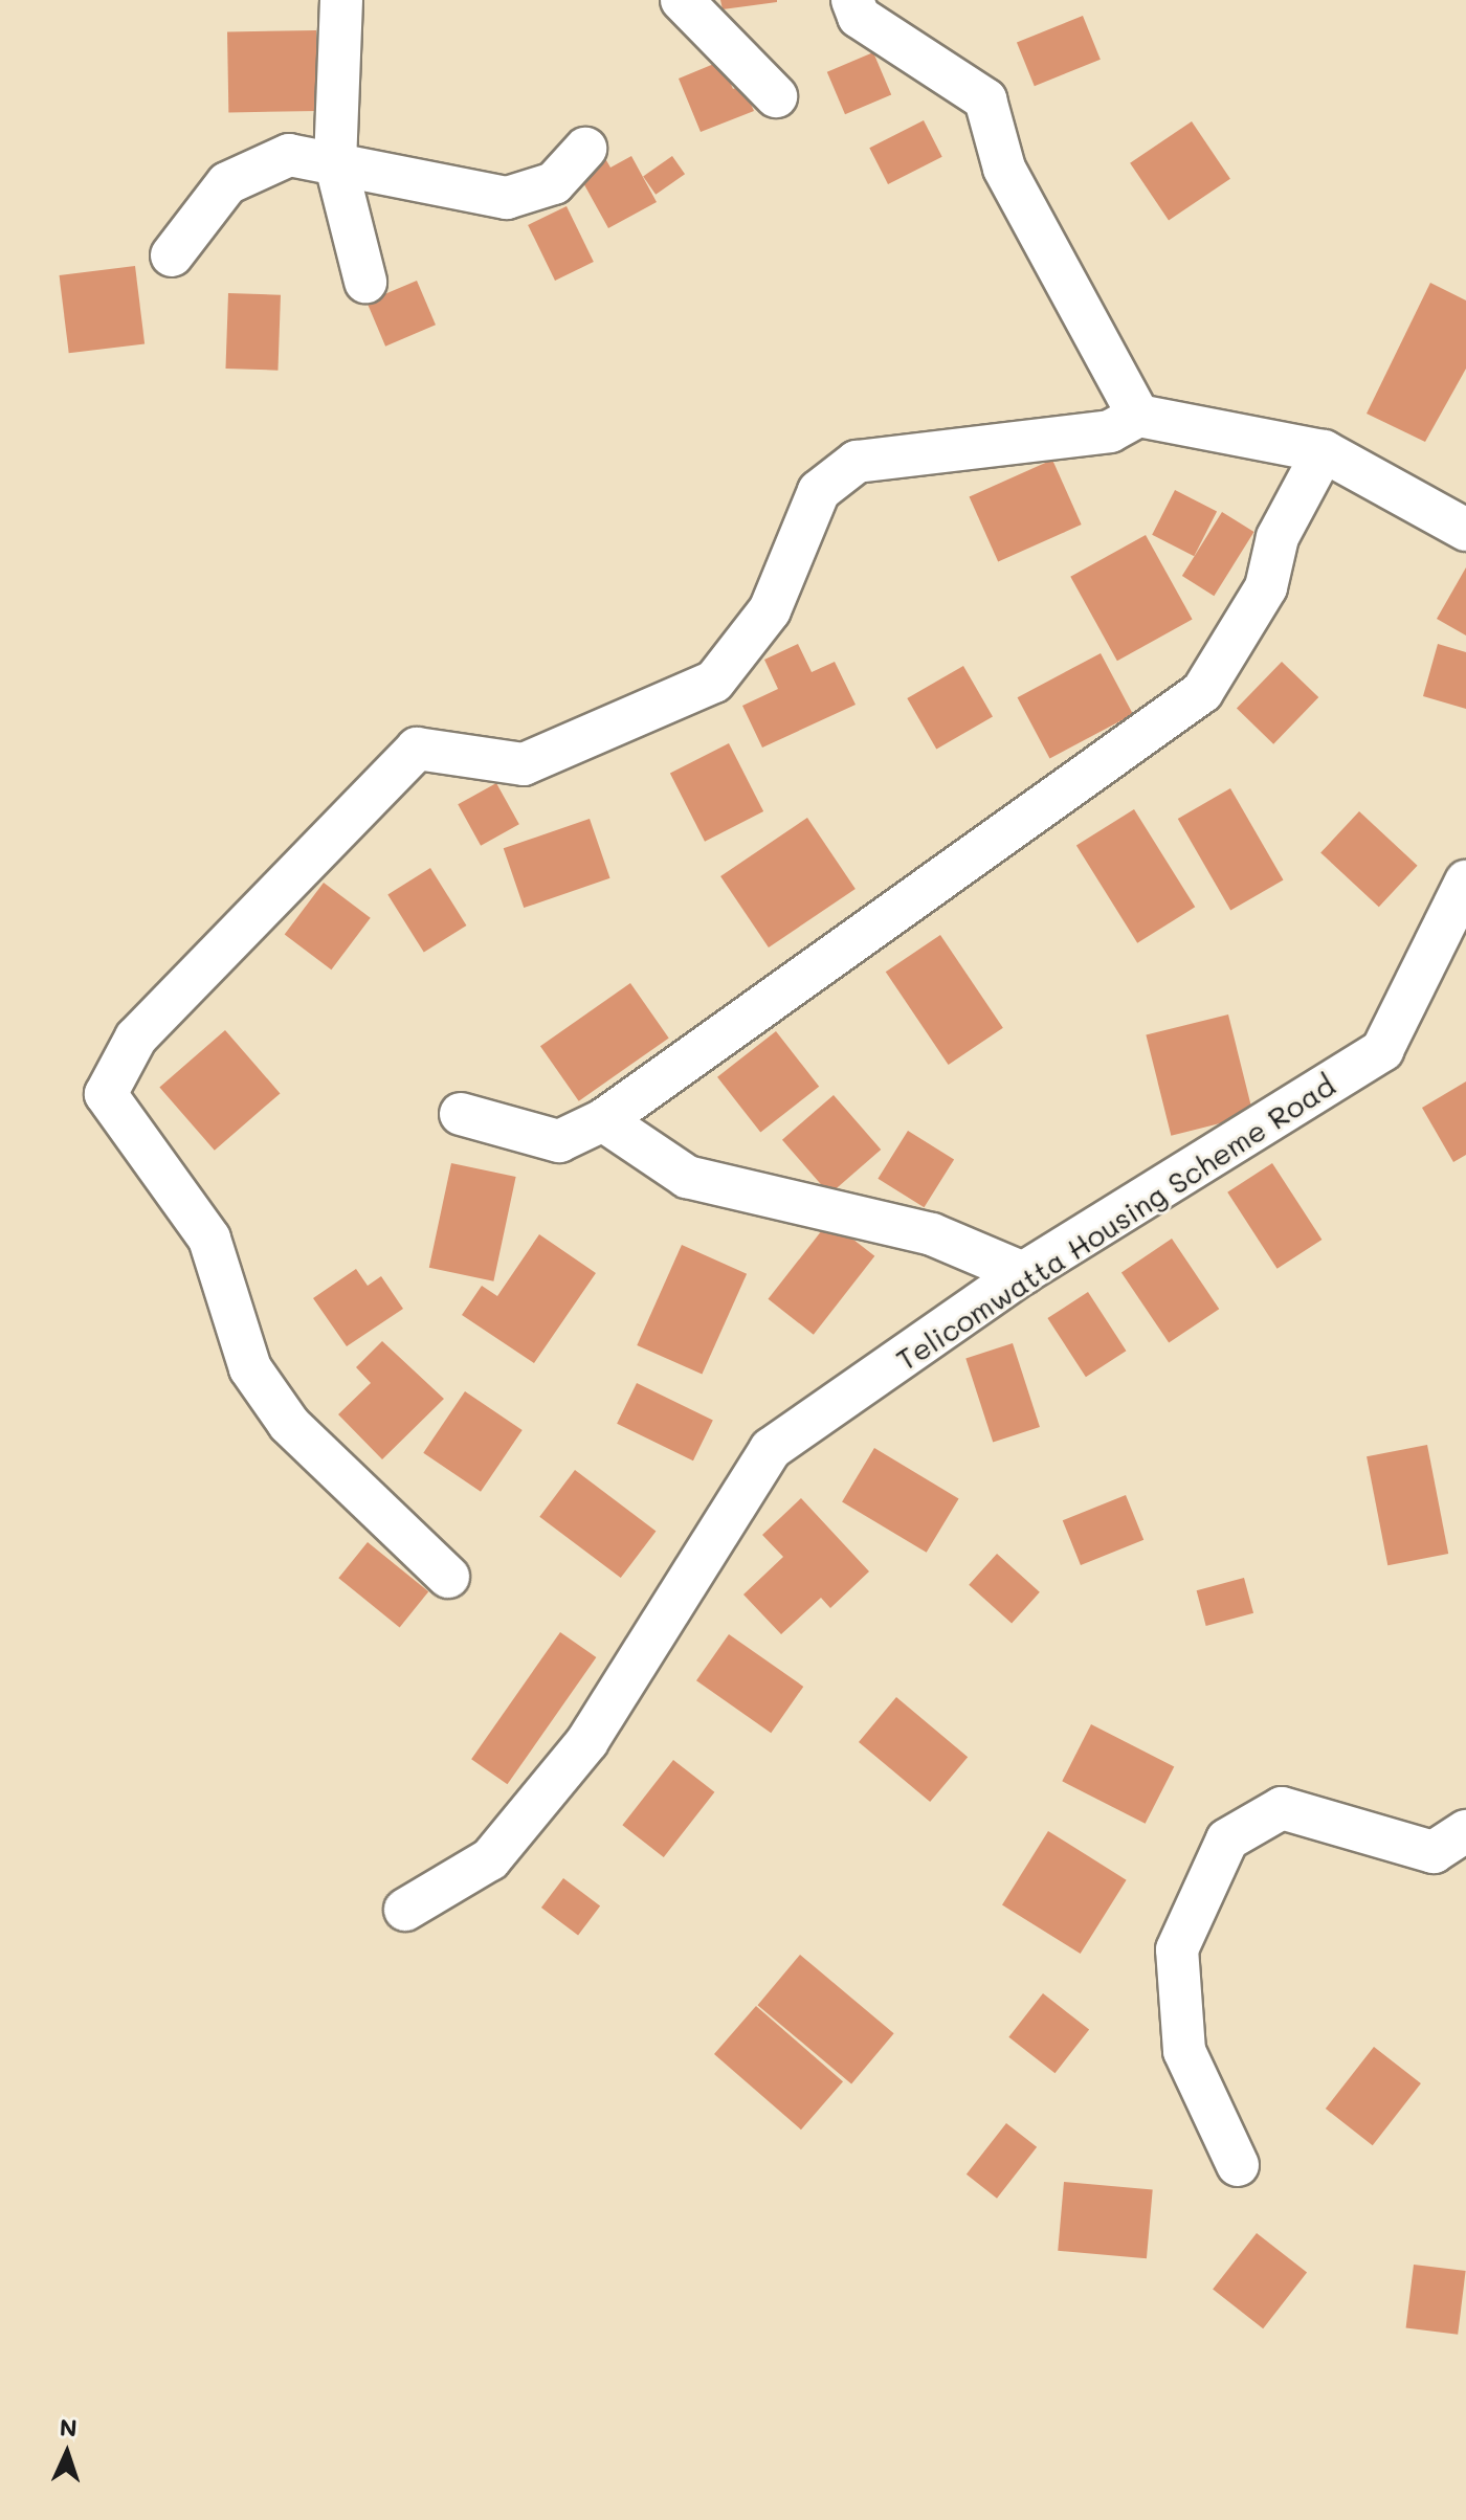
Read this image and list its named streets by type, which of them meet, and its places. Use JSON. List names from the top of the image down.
{
  "streets": {
    "street": ["Telicomwatta Housing Scheme Road"]
  },
  "north": "top"
}
